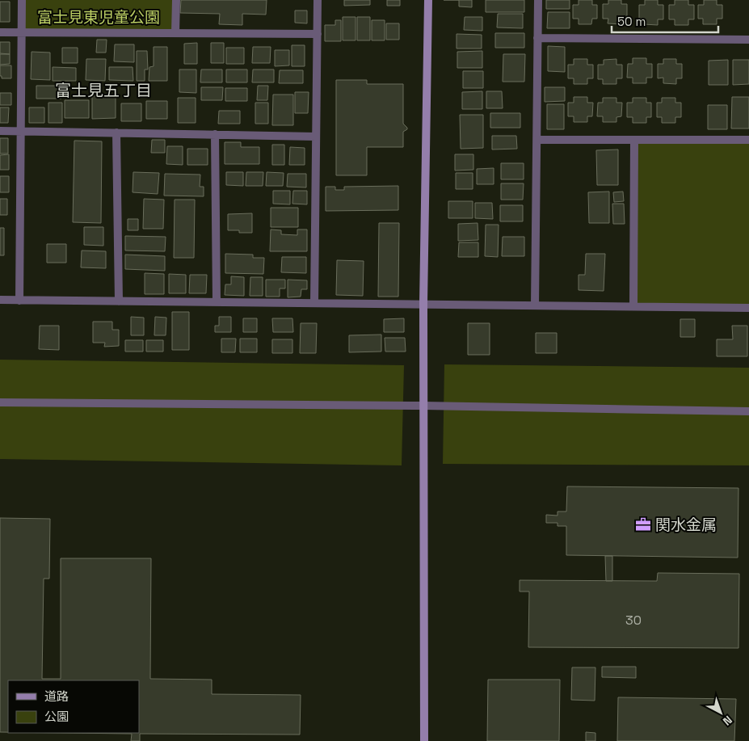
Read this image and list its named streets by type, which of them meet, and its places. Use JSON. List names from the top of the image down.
{
  "districts": ["富士見五丁目"],
  "parks": ["富士見東児童公園"],
  "places": {
    "office": ["関水金属"]
  },
  "house_numbers": ["30"],
  "legend": ["道路", "公園"],
  "scale_bar": "50 m",
  "north": "bottom right"
}
